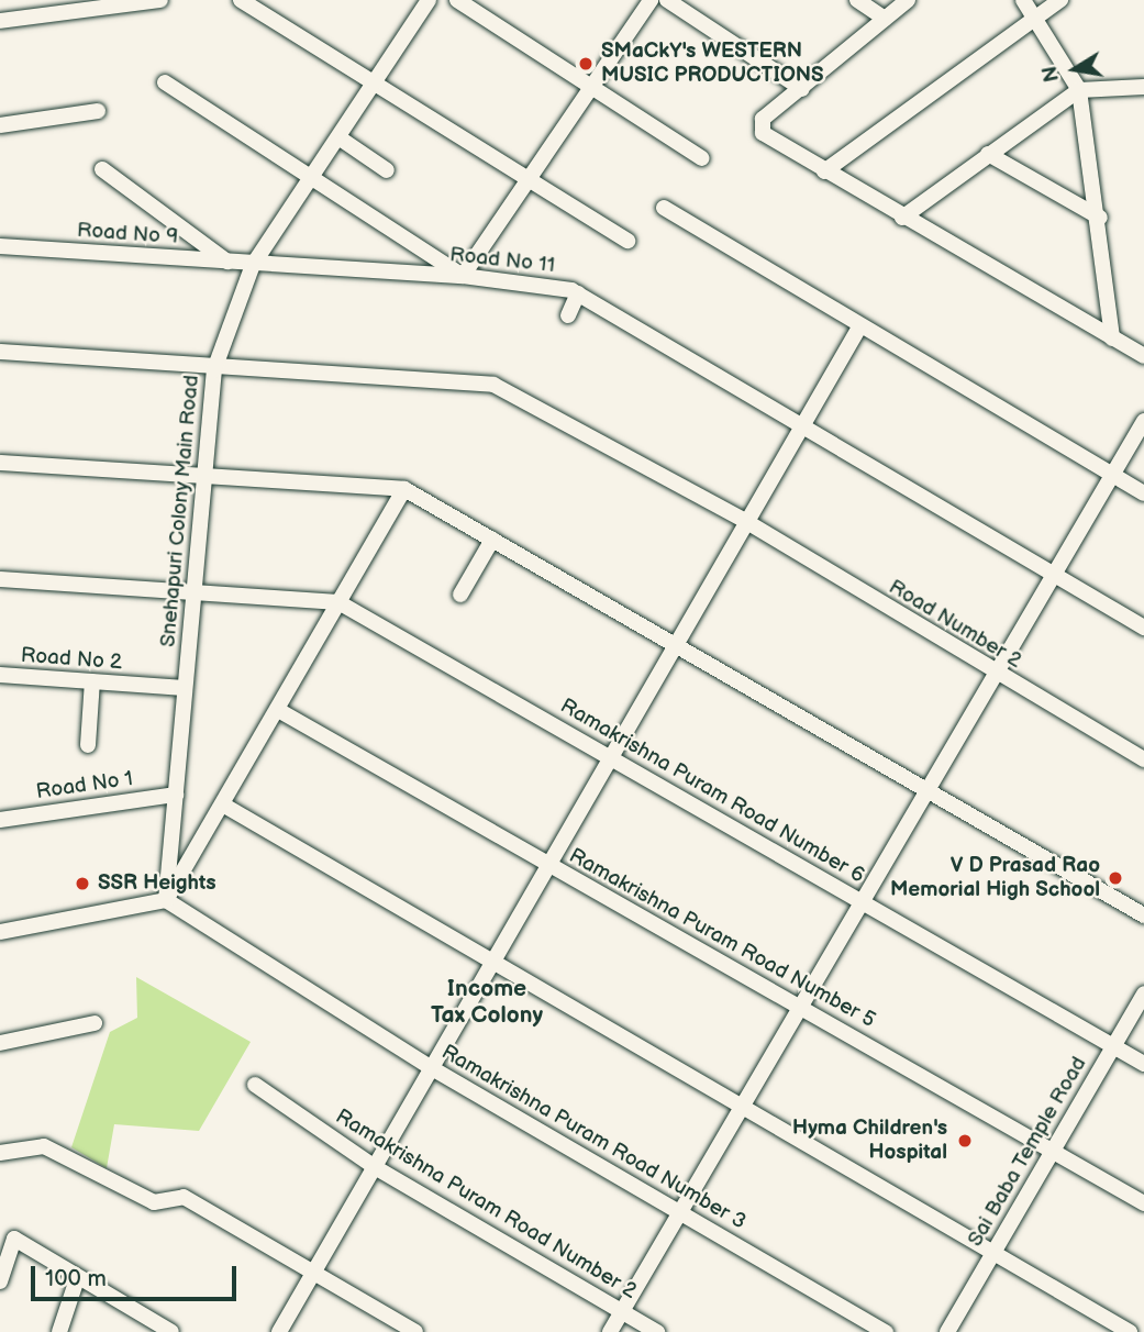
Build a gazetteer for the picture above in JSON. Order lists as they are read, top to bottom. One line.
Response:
{"streets":{"street":["Road No 9","Road No 11","Snehapuri Colony Main Road","Road Number 2","Road No 2","Road No 1","Ramakrishna Puram Road Number 6","Ramakrishna Puram Road Number 5","Ramakrishna Puram Road Number 3","Sai Baba Temple Road","Ramakrishna Puram Road Number 2"]},"crossings":[["Road No 9","Road No 11"],["Road No 9","Snehapuri Colony Main Road"],["Road No 11","Snehapuri Colony Main Road"],["Snehapuri Colony Main Road","Road Number 2"],["Snehapuri Colony Main Road","Road No 2"],["Snehapuri Colony Main Road","Road No 1"],["Snehapuri Colony Main Road","Ramakrishna Puram Road Number 3"],["Ramakrishna Puram Road Number 6","Sai Baba Temple Road"],["Ramakrishna Puram Road Number 5","Sai Baba Temple Road"]],"districts":["Income Tax Colony"],"places":["SMaCkY's WESTERN MUSIC PRODUCTIONS","V D Prasad Rao Memorial High School","SSR Heights","Hyma Children's Hospital"],"scale_bar":"100 m","north":"left"}
